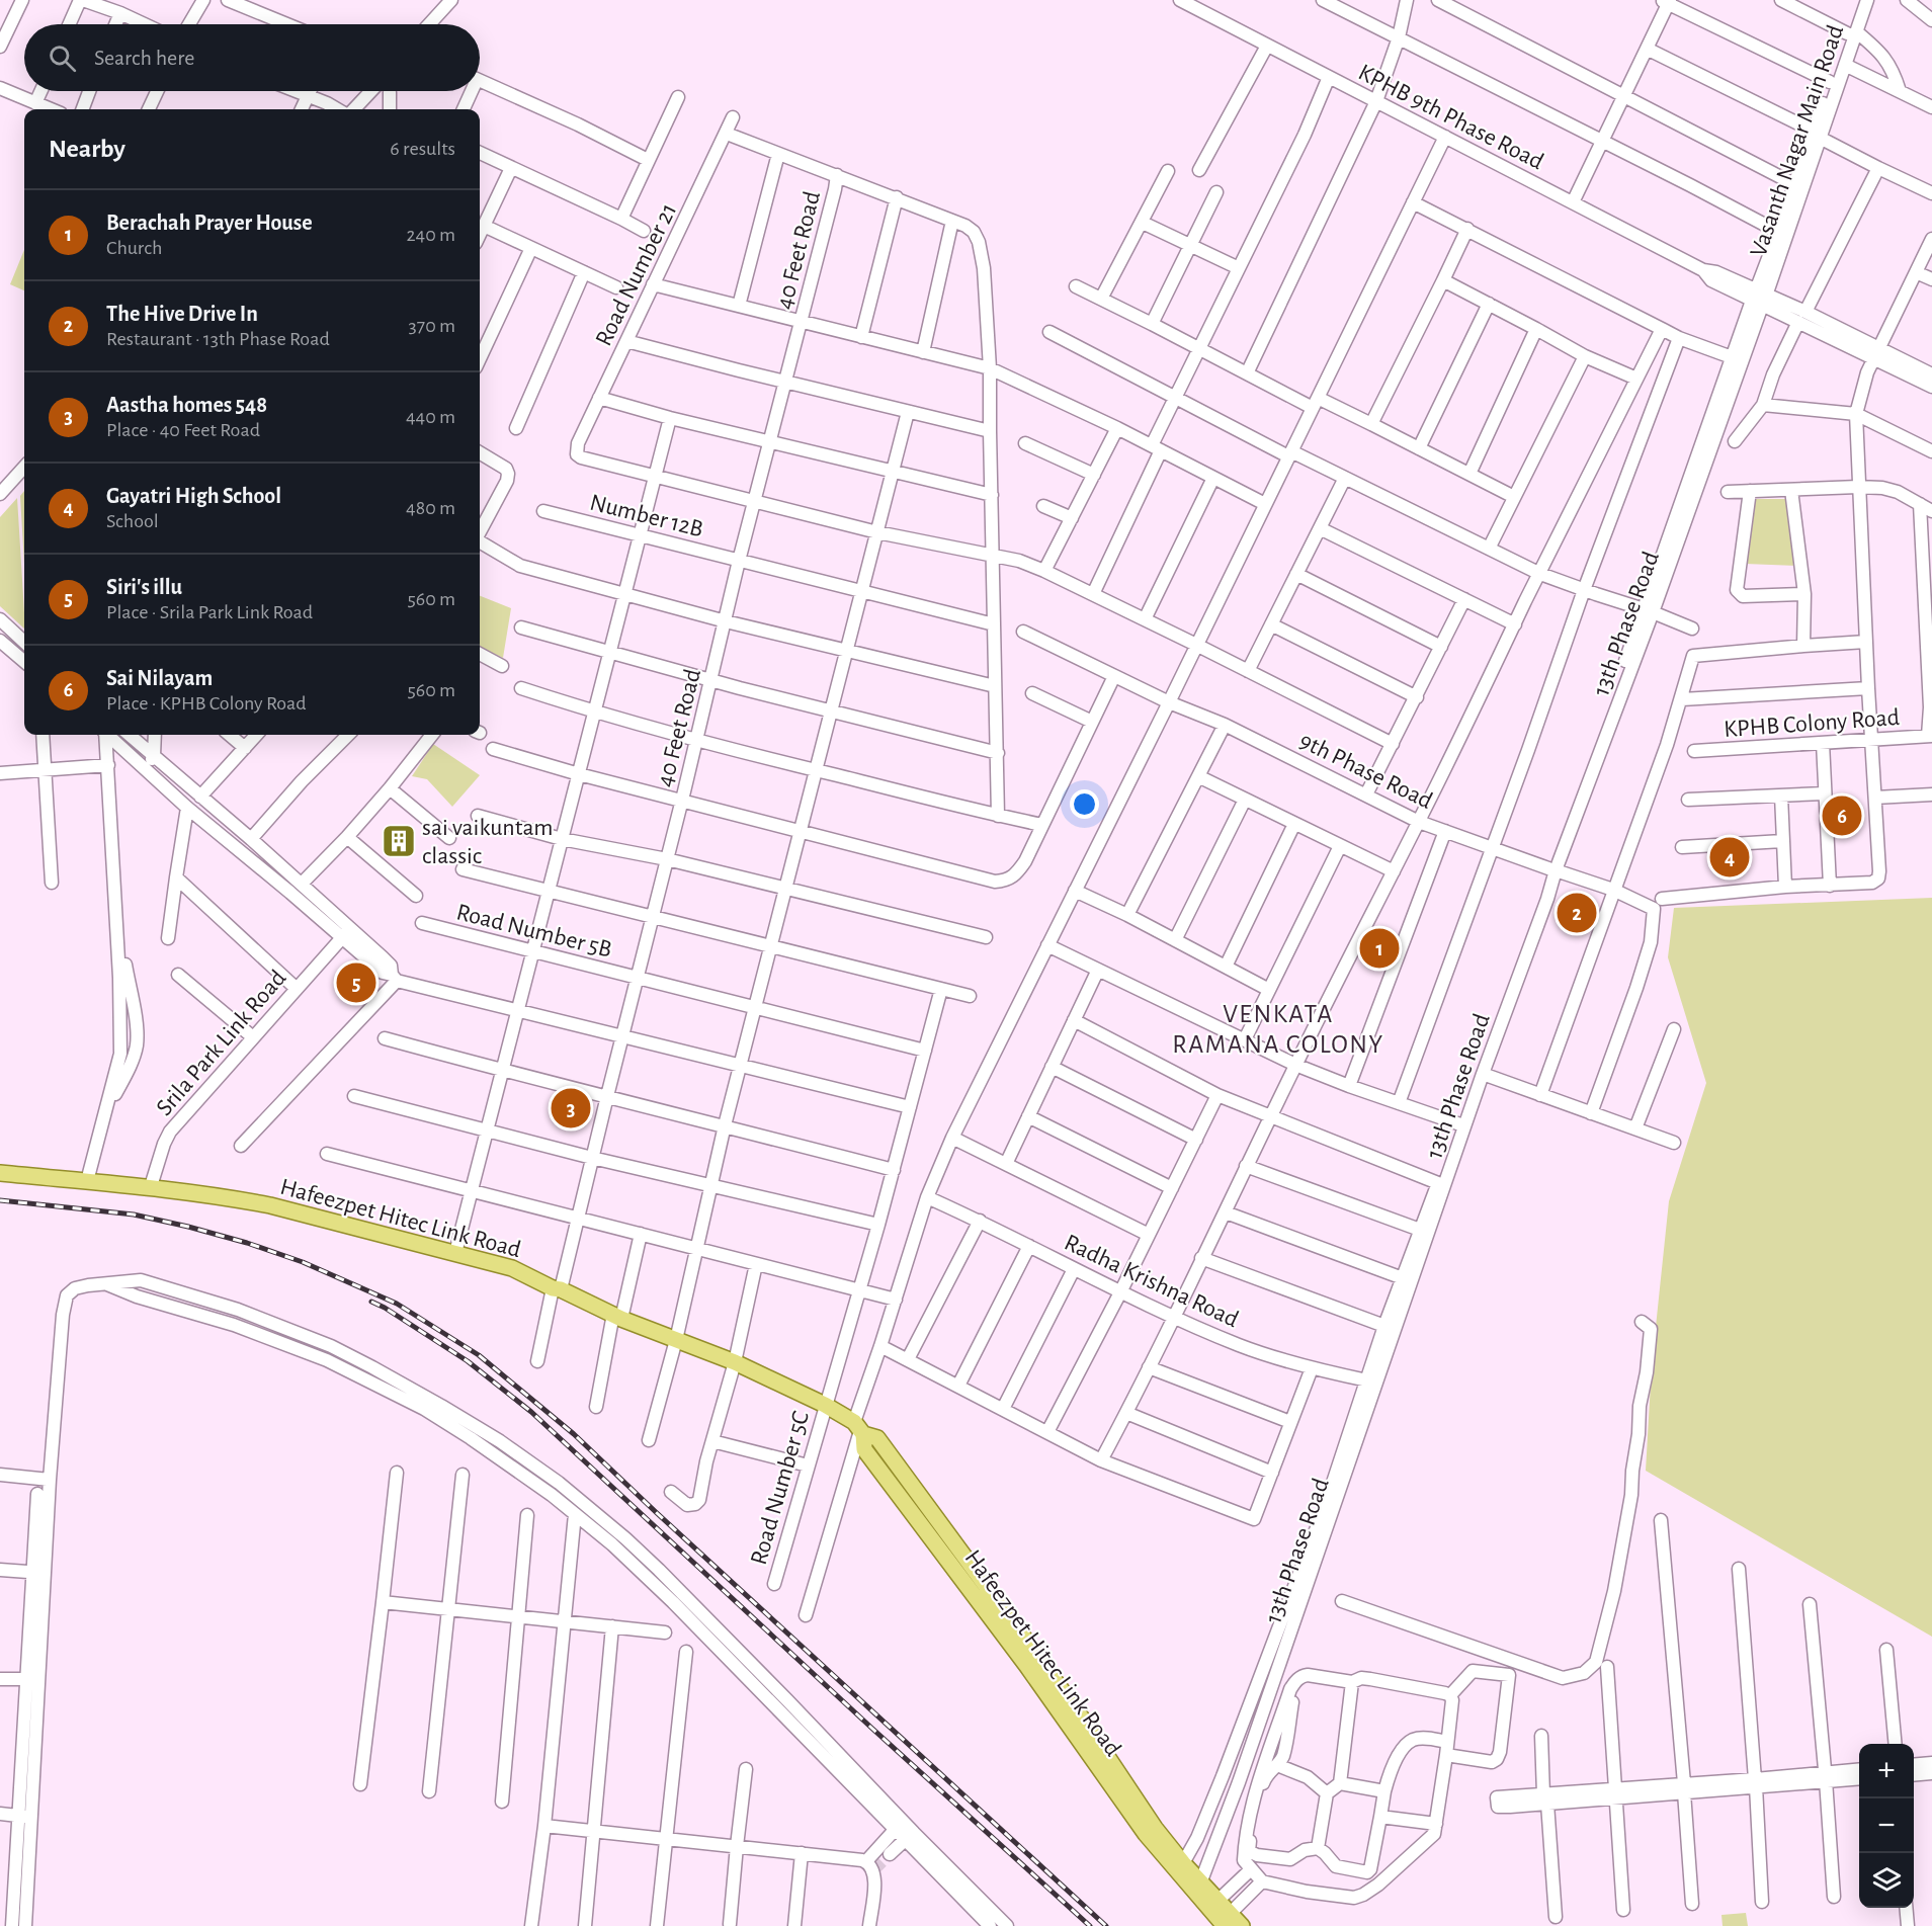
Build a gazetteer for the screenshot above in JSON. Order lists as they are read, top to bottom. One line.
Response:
{"streets":{"main road":["Hafeezpet Hitec Link Road"],"street":["KPHB 9th Phase Road","Vasanth Nagar Main Road","40 Feet Road","Road Number 21","Number 12B","13th Phase Road","KPHB Colony Road","9th Phase Road","Road Number 5B","Srila Park Link Road","Radha Krishna Road","Road Number 5C"]},"crossings":[["KPHB 9th Phase Road","Vasanth Nagar Main Road"],["KPHB 9th Phase Road","13th Phase Road"],["Vasanth Nagar Main Road","13th Phase Road"],["40 Feet Road","Number 12B"],["40 Feet Road","Road Number 5B"],["40 Feet Road","Hafeezpet Hitec Link Road"],["13th Phase Road","9th Phase Road"],["13th Phase Road","Hafeezpet Hitec Link Road"],["13th Phase Road","Radha Krishna Road"],["Road Number 5B","Road Number 5C"],["Srila Park Link Road","Hafeezpet Hitec Link Road"],["Hafeezpet Hitec Link Road","Road Number 5C"]],"districts":["VENKATA RAMANA COLONY"],"places":{"building":["sai vaikuntam classic"]},"page":{"search":"Search here","heading":["Nearby","6 results"],"list":[{"mark":"1","name":"Berachah Prayer House","note":"Church","value":"240 m"},{"mark":"2","name":"The Hive Drive In","note":"Restaurant · 13th Phase Road","value":"370 m"},{"mark":"3","name":"Aastha homes 548","note":"Place · 40 Feet Road","value":"440 m"},{"mark":"4","name":"Gayatri High School","note":"School","value":"480 m"},{"mark":"5","name":"Siri's illu","note":"Place · Srila Park Link Road","value":"560 m"},{"mark":"6","name":"Sai Nilayam","note":"Place · KPHB Colony Road","value":"560 m"}],"pins":["6","4","2","1","5","3"],"map_buttons":["+","−"]}}
